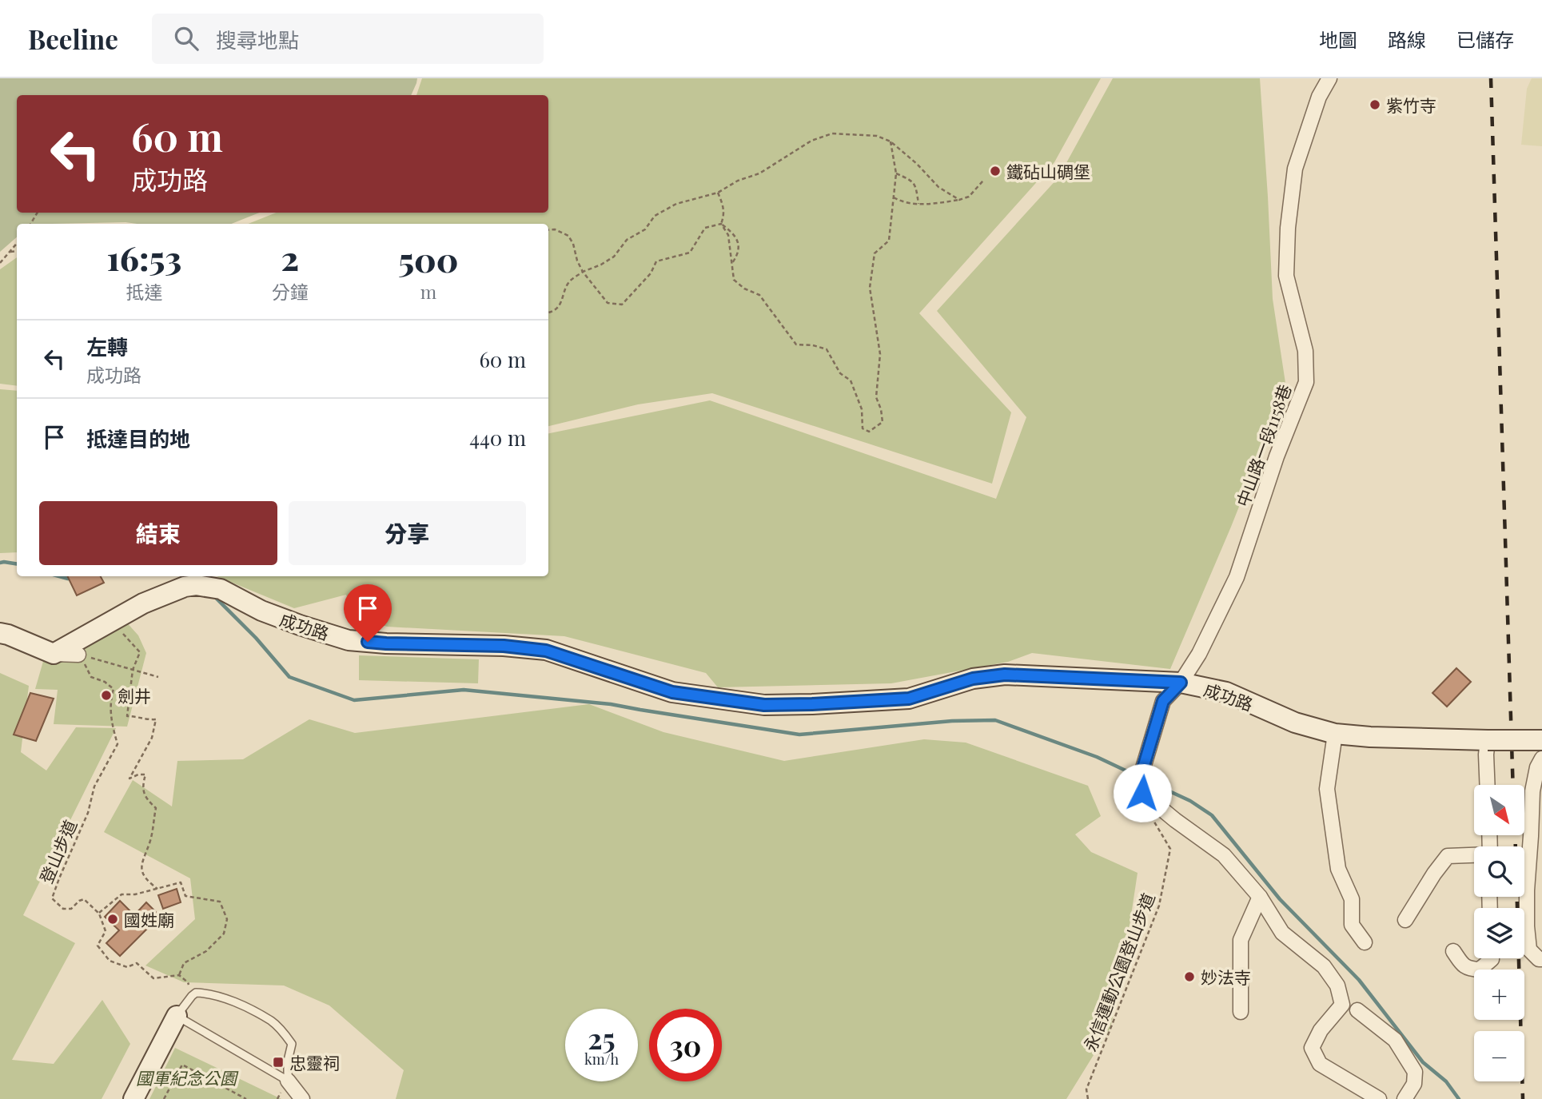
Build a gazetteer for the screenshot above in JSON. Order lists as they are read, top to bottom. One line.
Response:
{"streets":{"street":["中山路一段1158巷","成功路"],"path":["登山步道","永信運動公園登山步道"]},"crossings":[["中山路一段1158巷","成功路"]],"parks":["國軍紀念公園"],"places":{"other":["紫竹寺","鐵砧山碉堡","劍井","國姓廟","妙法寺"],"transit":["忠靈祠"]},"north":"bottom right","page":{"header":"Beeline","search":"搜尋地點","nav":["地圖","路線","已儲存"],"turn":["60 m","成功路"],"eta":["16:53","抵達","2","分鐘","500","m"],"list":[{"name":"左轉","note":"成功路","value":"60 m"},{"name":"抵達目的地","value":"440 m"}],"buttons":["結束","分享"],"map_buttons":["+","−"],"speed":"25 km/h","limit":"30"}}
